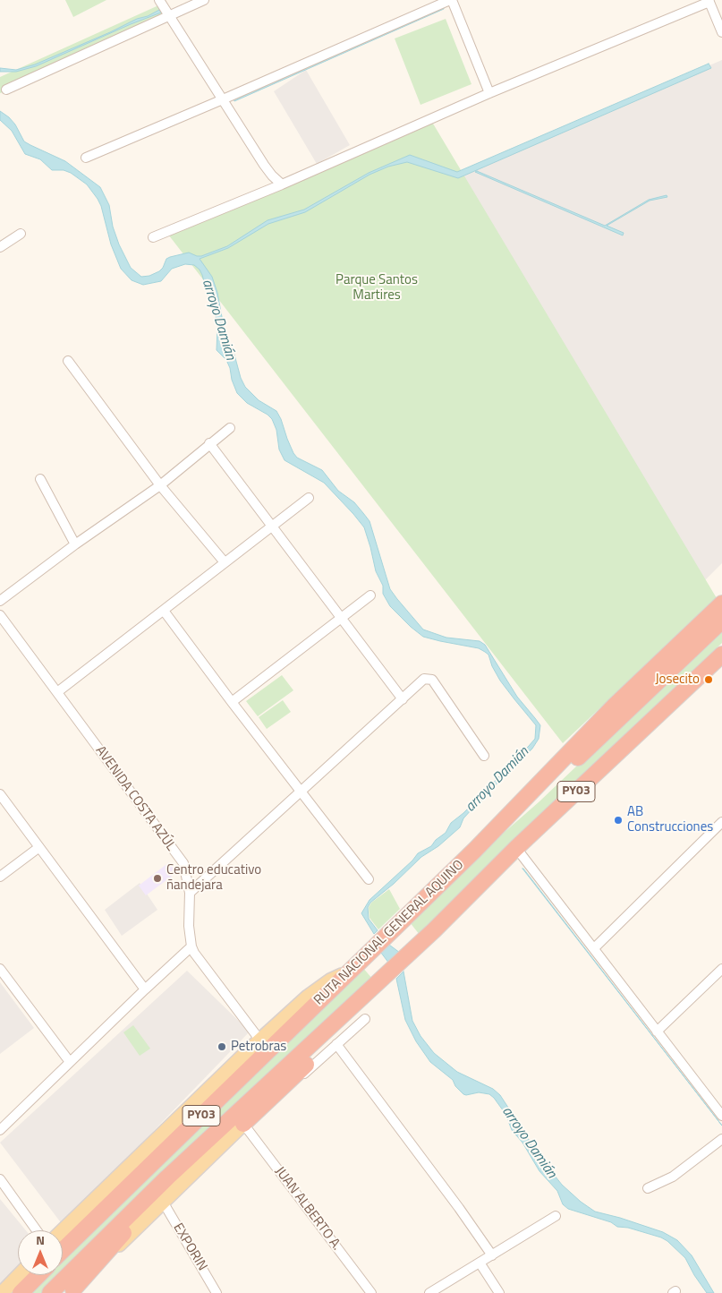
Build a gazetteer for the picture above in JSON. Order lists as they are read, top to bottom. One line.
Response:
{"streets":{"highway":["PY03","RUTA NACIONAL GENERAL AQUINO"],"street":["AVENIDA COSTA AZÚL","JUAN ALBERTO A.","EXPORIN"]},"crossings":[["PY03","AVENIDA COSTA AZÚL"],["PY03","RUTA NACIONAL GENERAL AQUINO"],["PY03","JUAN ALBERTO A."],["PY03","EXPORIN"]],"water":["arroyo Damián"],"parks":["Parque Santos Martires"],"places":["Josecito","AB Construcciones","Centro educativo ñandejara","Petrobras"],"north":"top"}
